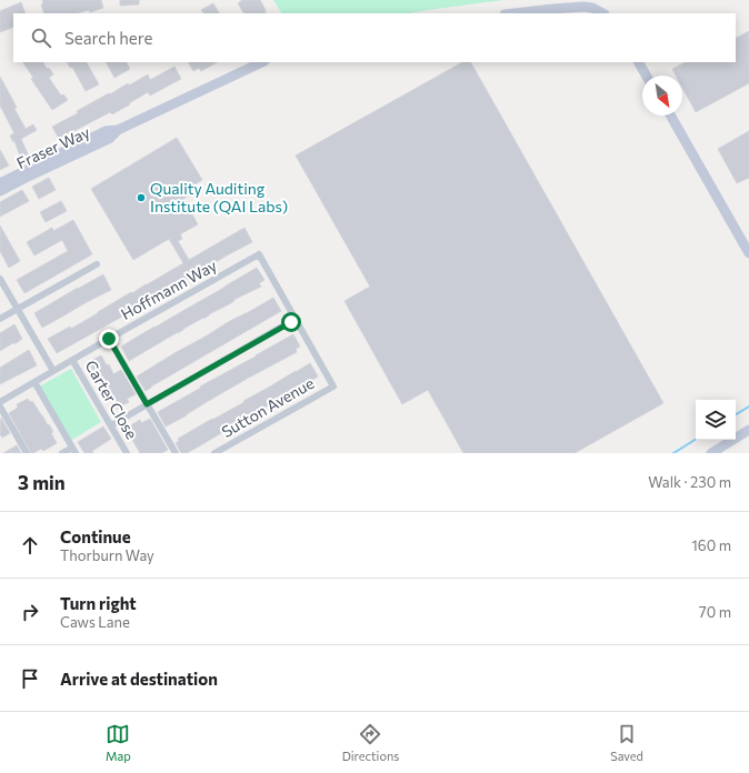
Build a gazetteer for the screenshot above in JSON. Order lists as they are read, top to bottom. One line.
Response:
{"streets":{"street":["Fraser Way","Hoffmann Way","Carter Close","Sutton Avenue"]},"crossings":[["Hoffmann Way","Carter Close"],["Hoffmann Way","Sutton Avenue"]],"places":["Quality Auditing Institute (QAI Labs)"],"north":"bottom right","page":{"search":"Search here","heading":["3 min","Walk · 230 m"],"list":[["Continue","Thorburn Way","160 m"],["Turn right","Caws Lane","70 m"],"Arrive at destination"],"nav":["Map","Directions","Saved"]}}
